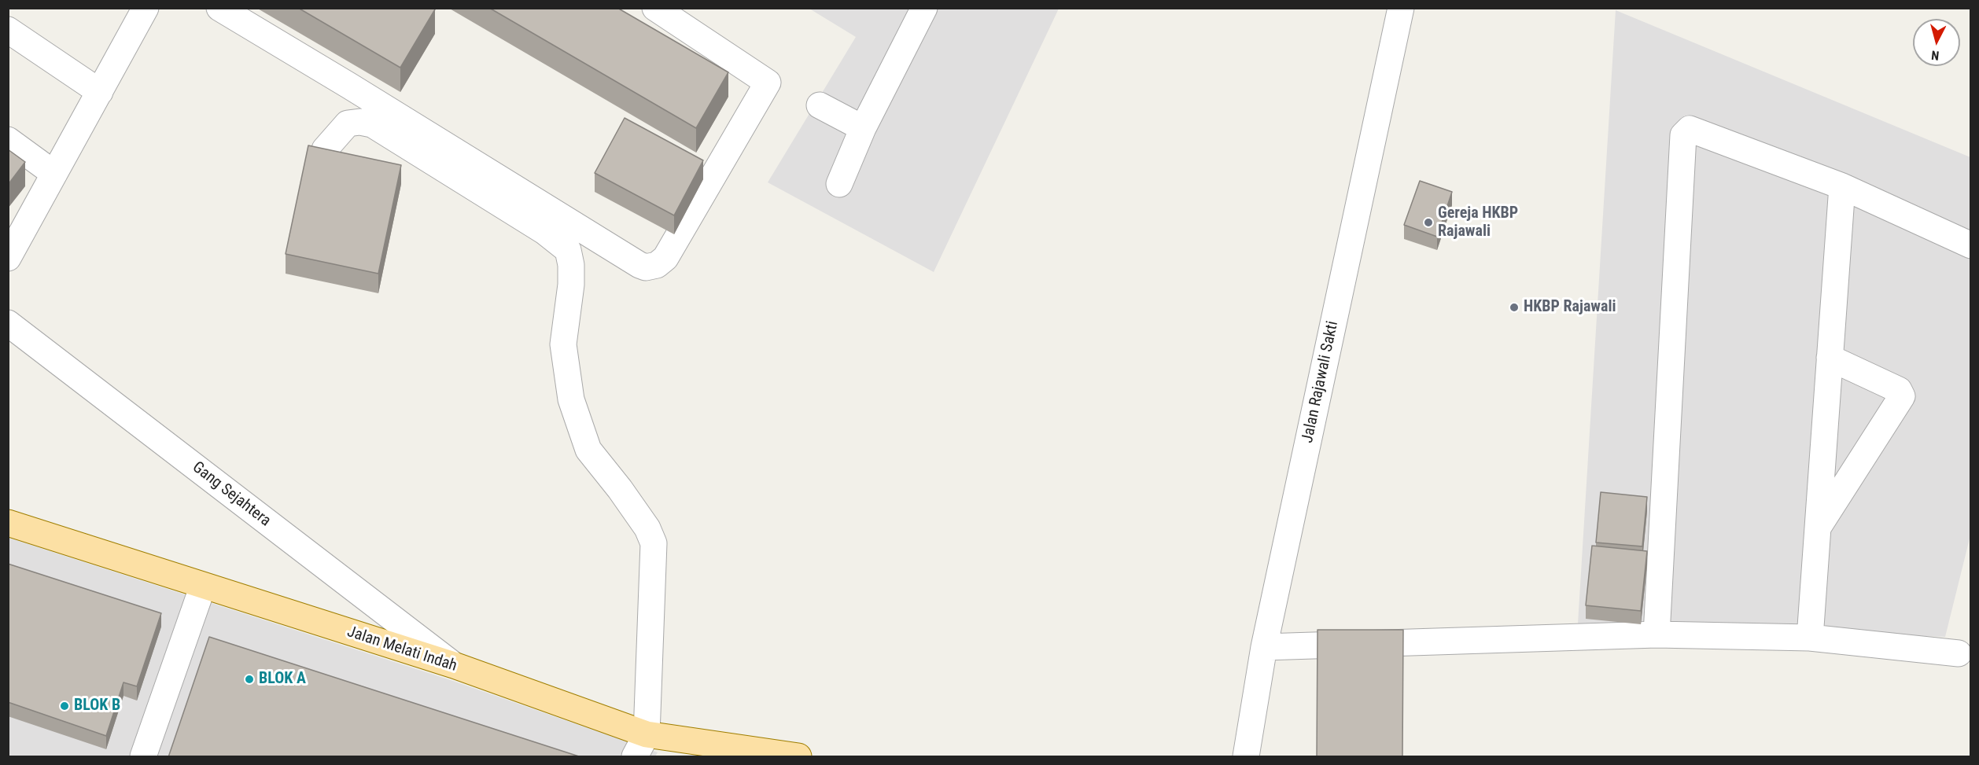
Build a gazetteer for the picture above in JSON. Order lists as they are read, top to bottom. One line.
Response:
{"streets":{"main road":["Jalan Melati Indah"],"street":["Jalan Rajawali Sakti","Gang Sejahtera"]},"crossings":[["Gang Sejahtera","Jalan Melati Indah"]],"places":["Gereja HKBP Rajawali","HKBP Rajawali","BLOK A","BLOK B"],"north":"bottom"}
